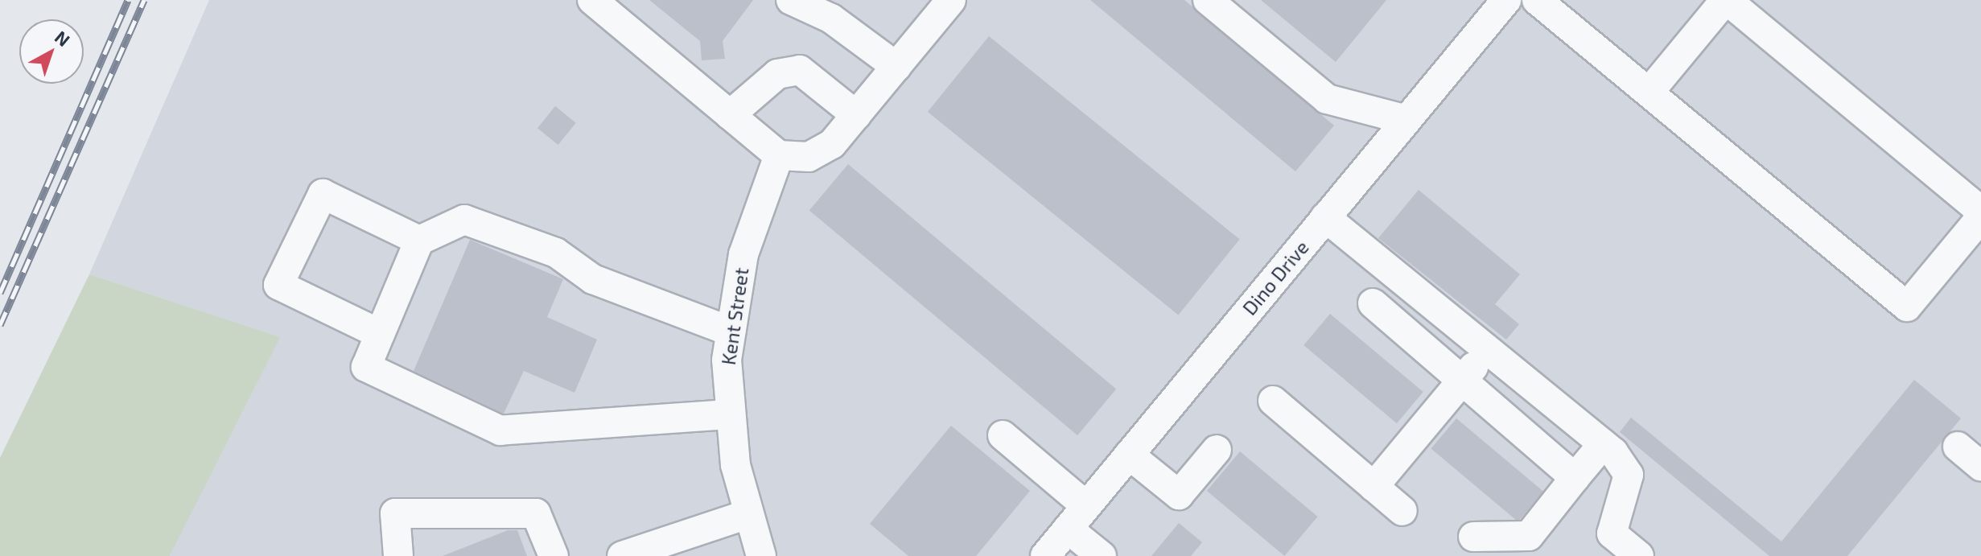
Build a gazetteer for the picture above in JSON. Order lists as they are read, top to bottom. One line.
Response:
{"streets":{"street":["Dino Drive","Kent Street"]},"north":"top right"}
